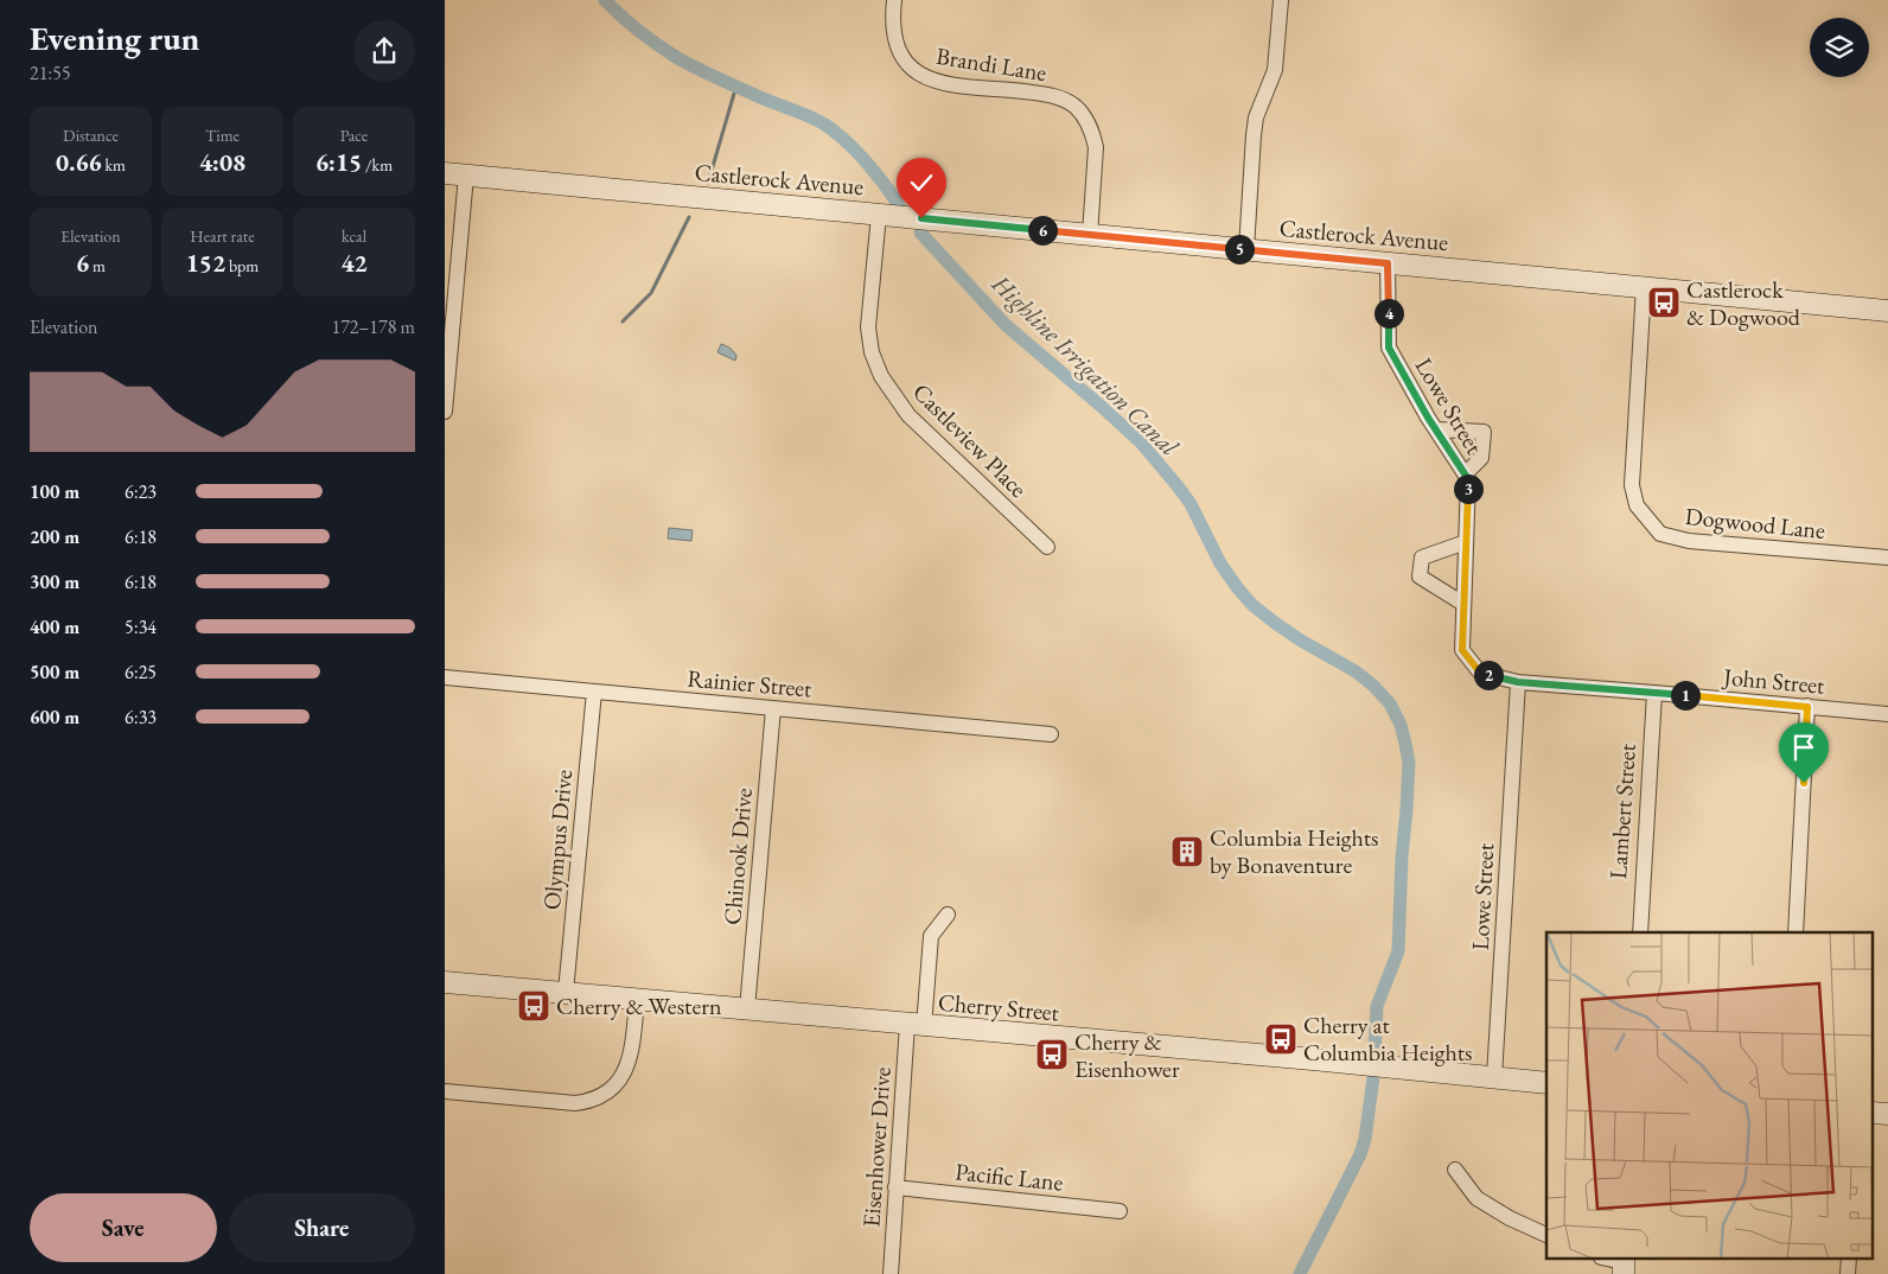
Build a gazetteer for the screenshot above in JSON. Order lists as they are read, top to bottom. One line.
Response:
{"streets":{"street":["Brandi Lane","Castlerock Avenue","Lowe Street","Castleview Place","Dogwood Lane","John Street","Rainier Street","Lambert Street","Olympus Drive","Chinook Drive","Cherry Street","Eisenhower Drive","Pacific Lane"]},"crossings":[["Brandi Lane","Castlerock Avenue"],["Castlerock Avenue","Lowe Street"],["Castlerock Avenue","Castleview Place"],["Castlerock Avenue","Dogwood Lane"],["Lowe Street","John Street"],["Lowe Street","Cherry Street"],["John Street","Lambert Street"],["Rainier Street","Olympus Drive"],["Rainier Street","Chinook Drive"],["Olympus Drive","Cherry Street"],["Chinook Drive","Cherry Street"],["Cherry Street","Eisenhower Drive"],["Eisenhower Drive","Pacific Lane"]],"water":["Highline Irrigation Canal"],"places":{"bus stop":["Castlerock & Dogwood","Cherry & Western","Cherry at Columbia Heights","Cherry & Eisenhower"],"building":["Columbia Heights by Bonaventure"]},"page":{"heading":["Evening run","21:55"],"stats":[["Distance","0.66 km"],["Time","4:08"],["Pace","6:15 /km"],["Elevation","6 m"],["Heart rate","152 bpm"],["kcal","42"]],"pins":["6","5","4","3","2","1"],"chart":["Elevation","172–178 m"],"list":[{"name":"100 m","note":"6:23"},{"name":"200 m","note":"6:18"},{"name":"300 m","note":"6:18"},{"name":"400 m","note":"5:34"},{"name":"500 m","note":"6:25"},{"name":"600 m","note":"6:33"}],"buttons":["Save","Share"]}}
